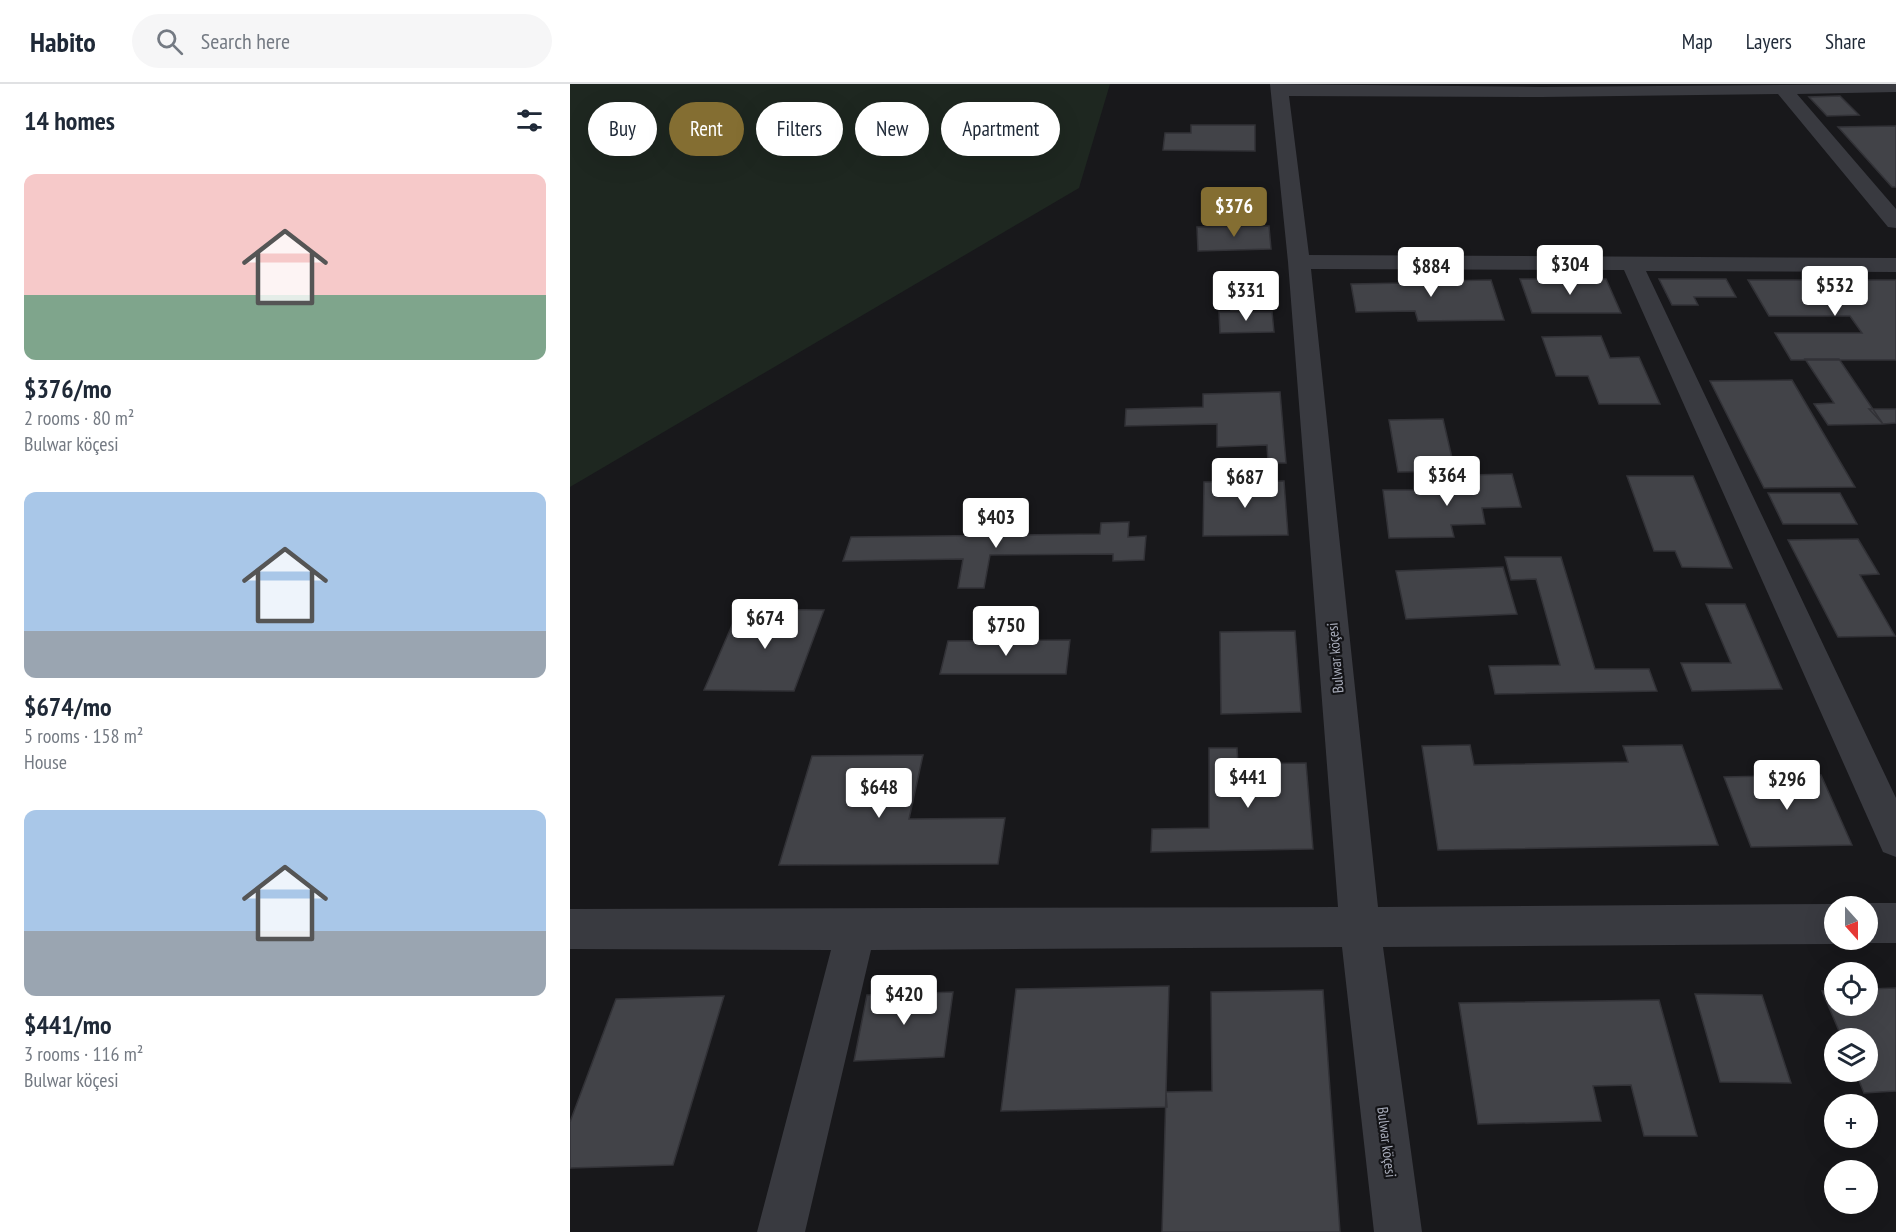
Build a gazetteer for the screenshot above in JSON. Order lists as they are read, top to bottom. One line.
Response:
{"streets":{"street":["Bulwar köçesi"]},"north":"bottom","page":{"header":"Habito","search":"Search here","nav":["Map","Layers","Share"],"heading":"14 homes","chip":["Buy","Rent","Filters","New","Apartment"],"list":[{"name":"$376/mo","note":"2 rooms · 80 m² · Bulwar köçesi"},{"name":"$674/mo","note":"5 rooms · 158 m² · House"},{"name":"$441/mo","note":"3 rooms · 116 m² · Bulwar köçesi"}],"price":["$376","$304","$884","$532","$331","$364","$687","$403","$674","$750","$441","$296","$648","$420"],"map_buttons":["+","−"]}}
